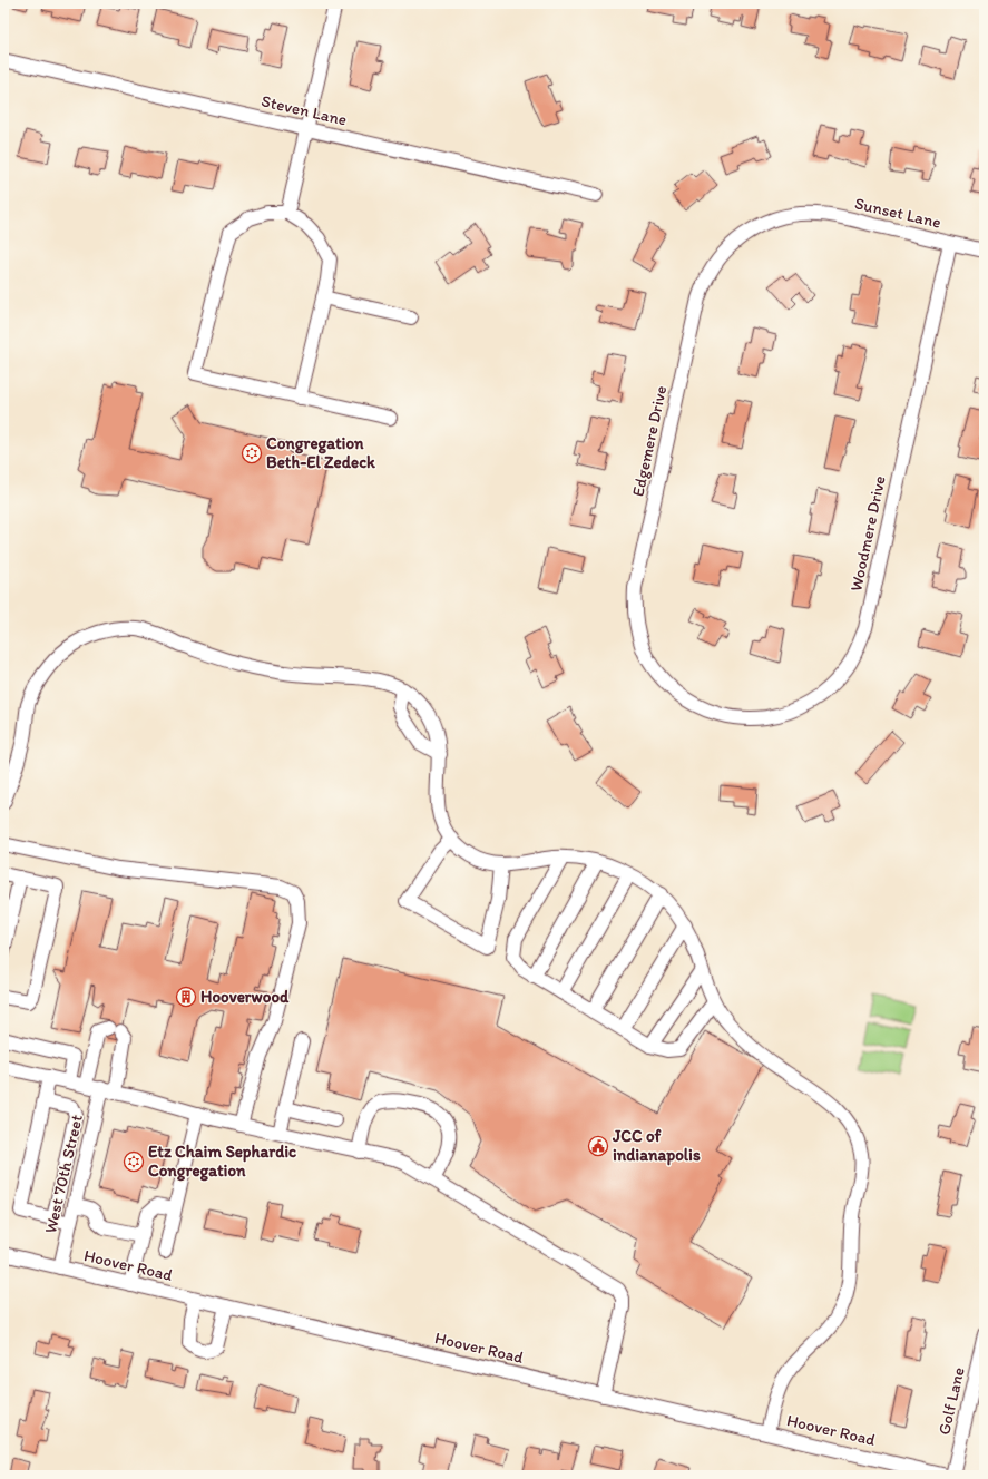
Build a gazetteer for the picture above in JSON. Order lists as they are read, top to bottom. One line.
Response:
{"streets":{"street":["Steven Lane","Sunset Lane","Edgemere Drive","Woodmere Drive","West 70th Street","Hoover Road","Golf Lane"]},"crossings":[["Sunset Lane","Edgemere Drive"],["Sunset Lane","Woodmere Drive"],["Edgemere Drive","Woodmere Drive"],["West 70th Street","Hoover Road"]],"places":{"synagogue":["Congregation Beth-El Zedeck","Etz Chaim Sephardic Congregation"],"building":["Hooverwood"],"public building":["JCC of indianapolis"]}}
